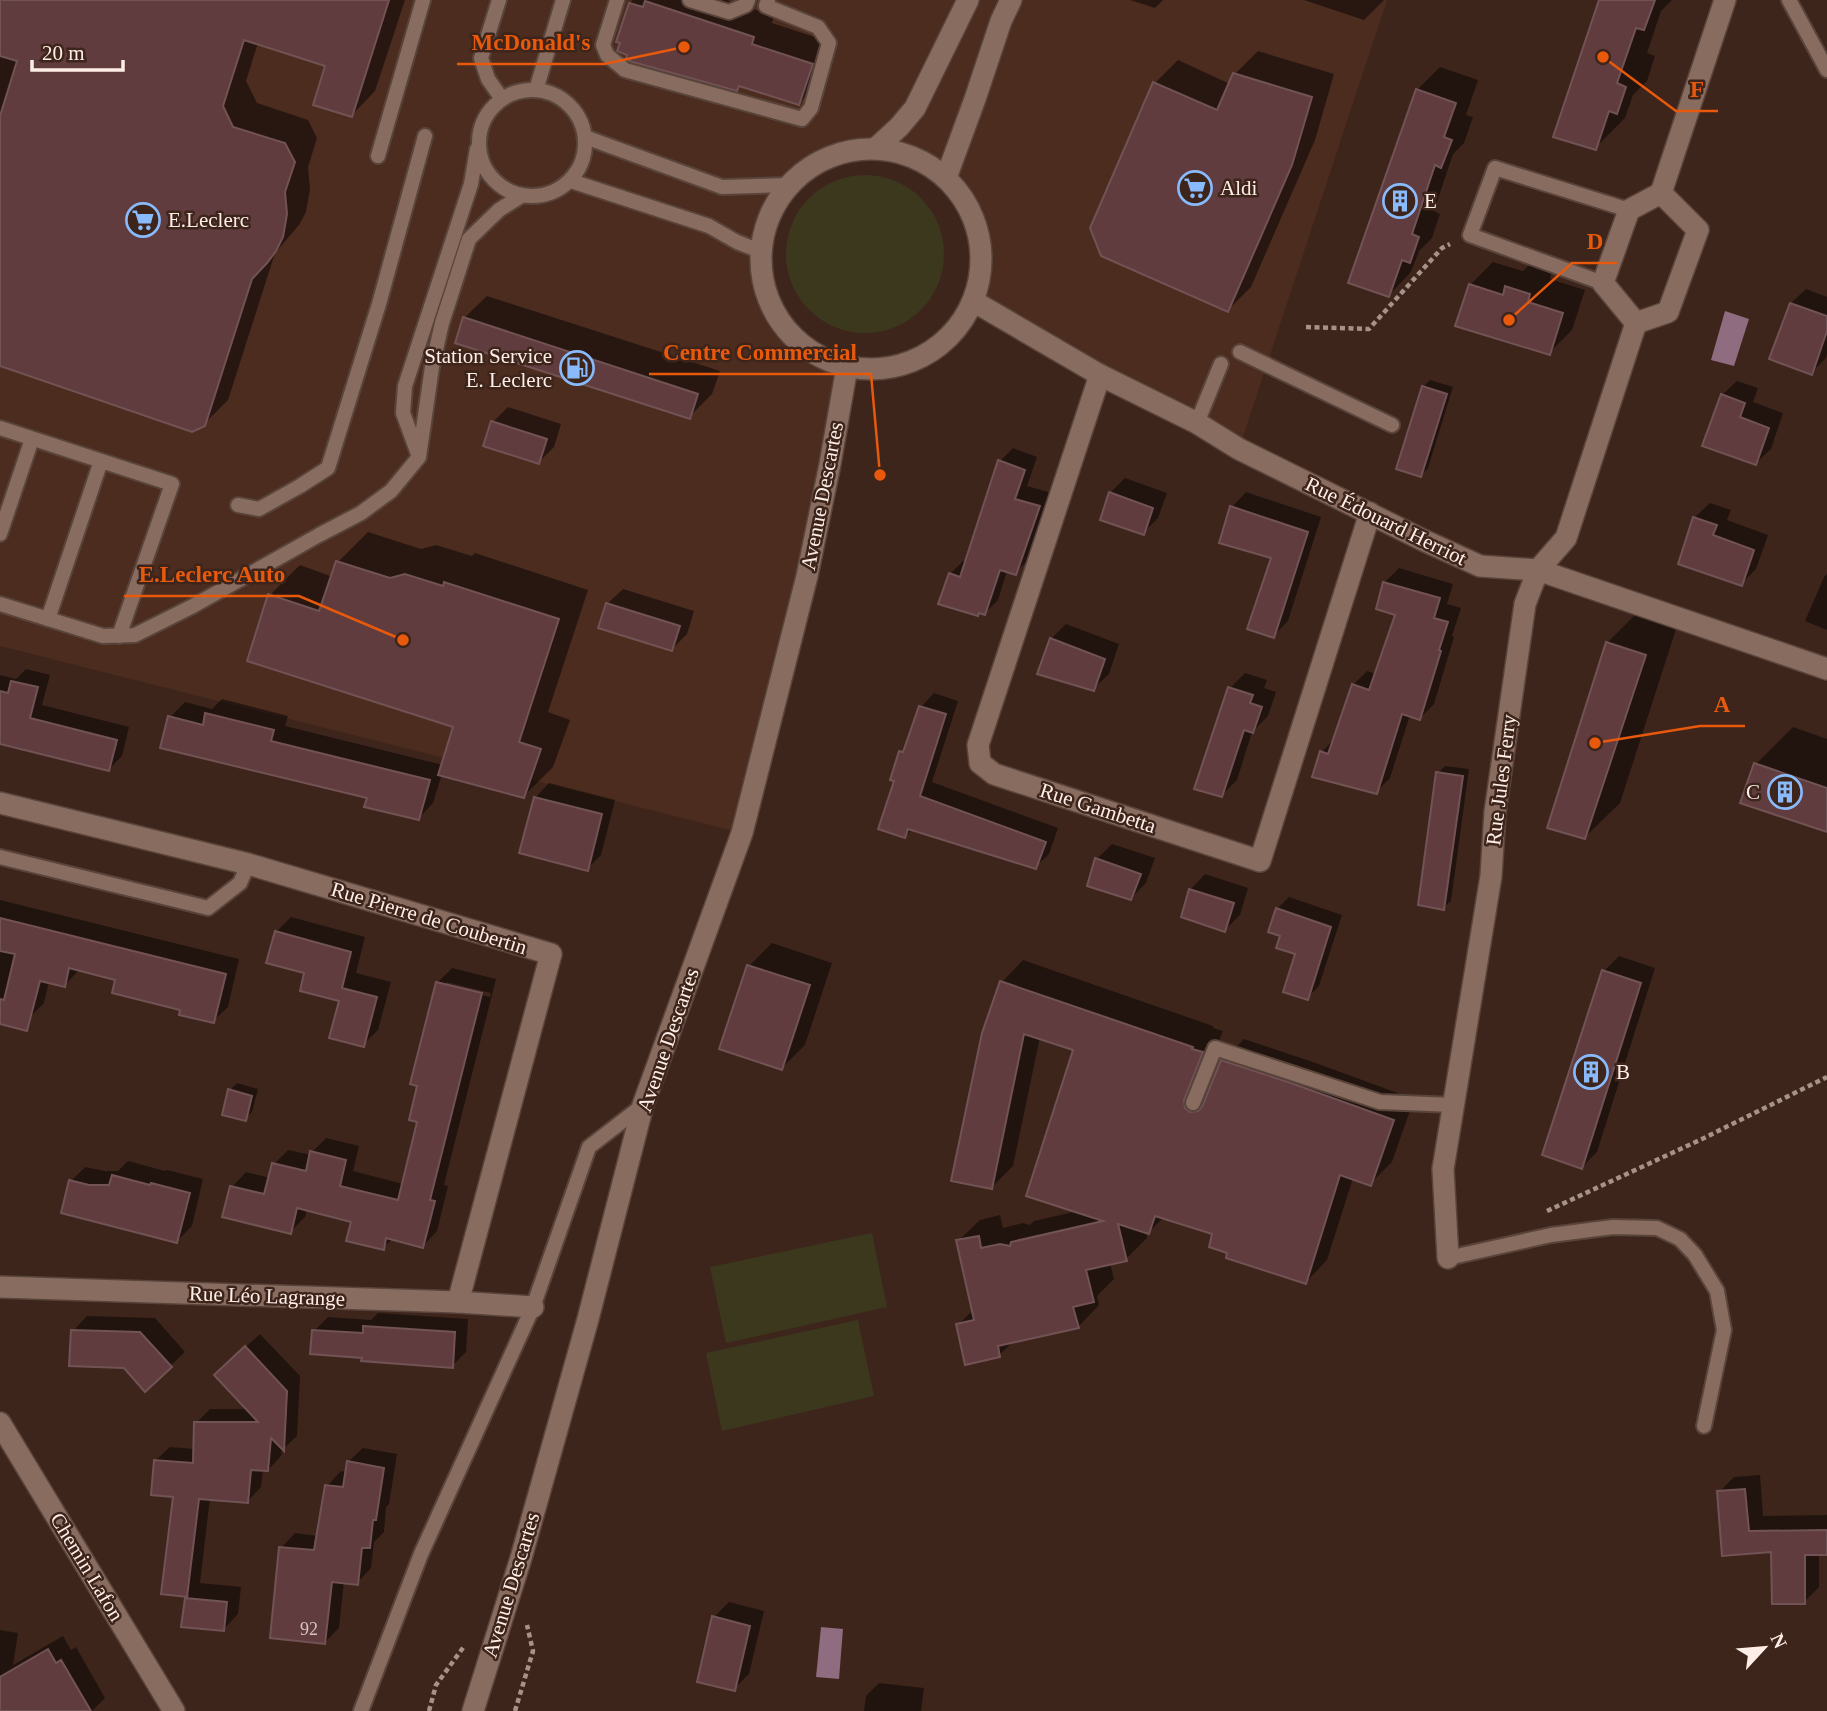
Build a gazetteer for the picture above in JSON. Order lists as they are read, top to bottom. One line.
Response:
{"streets":{"street":["Avenue Descartes","Rue Édouard Herriot","Rue Jules Ferry","Rue Gambetta","Rue Pierre de Coubertin","Rue Léo Lagrange","Chemin Lafon"]},"crossings":[["Avenue Descartes","Rue Édouard Herriot"],["Rue Édouard Herriot","Rue Jules Ferry"],["Rue Édouard Herriot","Rue Gambetta"],["Rue Pierre de Coubertin","Rue Léo Lagrange"]],"places":{"other":["McDonald's","F","D","Centre Commercial","E.Leclerc Auto","A"],"supermarket":["Aldi","E.Leclerc"],"building":["E","C","B"],"fuel station":["Station Service E. Leclerc"]},"house_numbers":["92"],"scale_bar":"20 m","north":"top right"}
